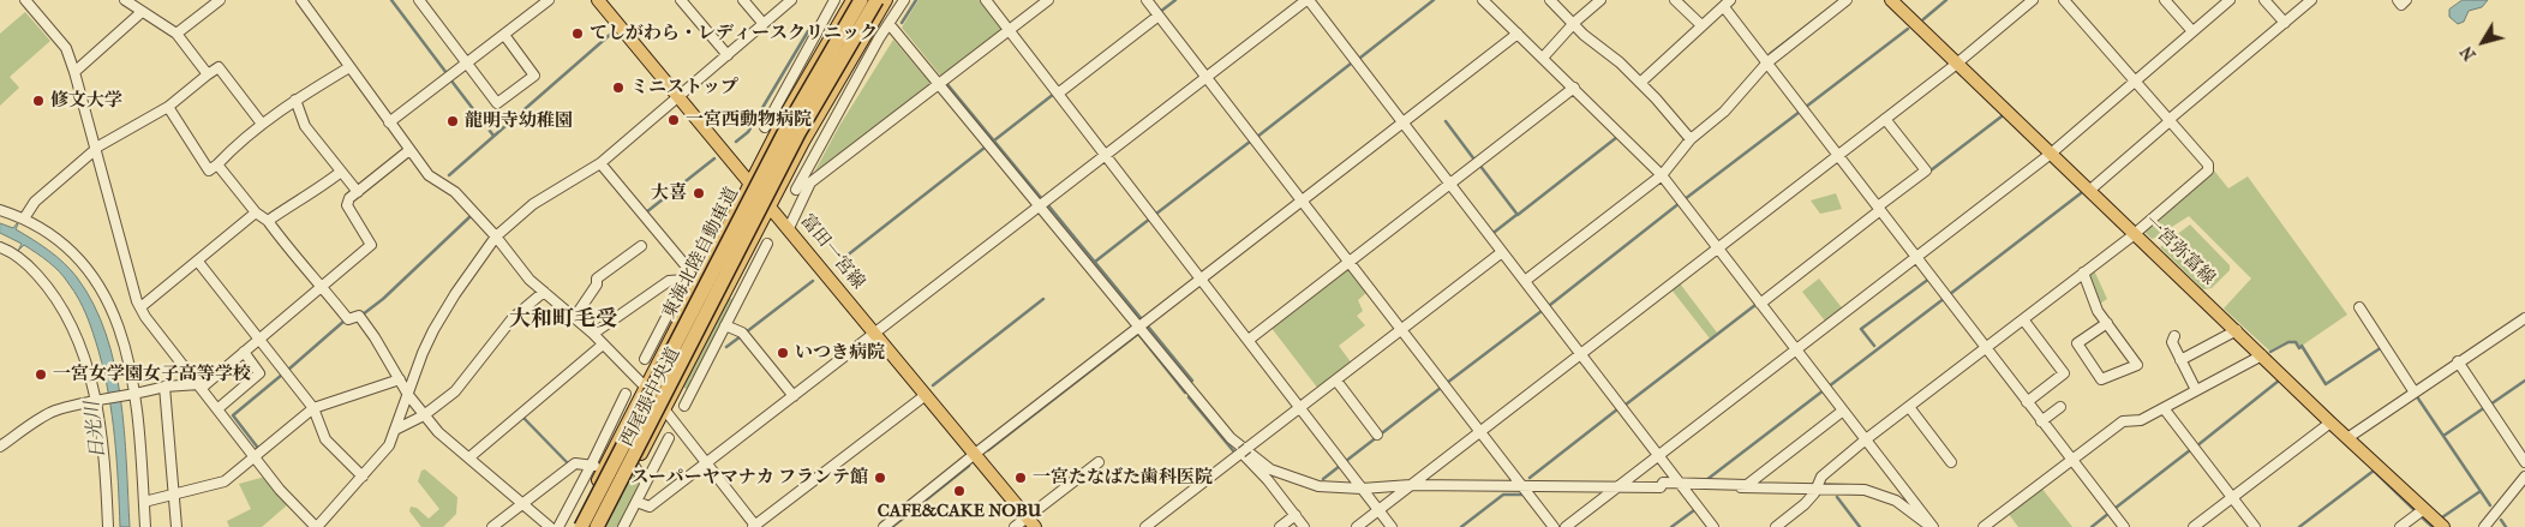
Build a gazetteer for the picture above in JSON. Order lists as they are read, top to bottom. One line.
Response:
{"streets":{"highway":["東海北陸自動車道"],"main road":["一宮弥富線","富田一宮線","西尾張中央道"]},"crossings":[["富田一宮線","西尾張中央道"]],"districts":["大和町毛受"],"water":["日光川"],"places":["てしがわら・レディースクリニック","ミニストップ","修文大学","一宮西動物病院","龍明寺幼稚園","大喜","いつき病院","一宮女学園女子高等学校","スーパーヤマナカ フランテ館","一宮たなばた歯科医院","CAFE&CAKE NOBU"],"north":"bottom left"}
